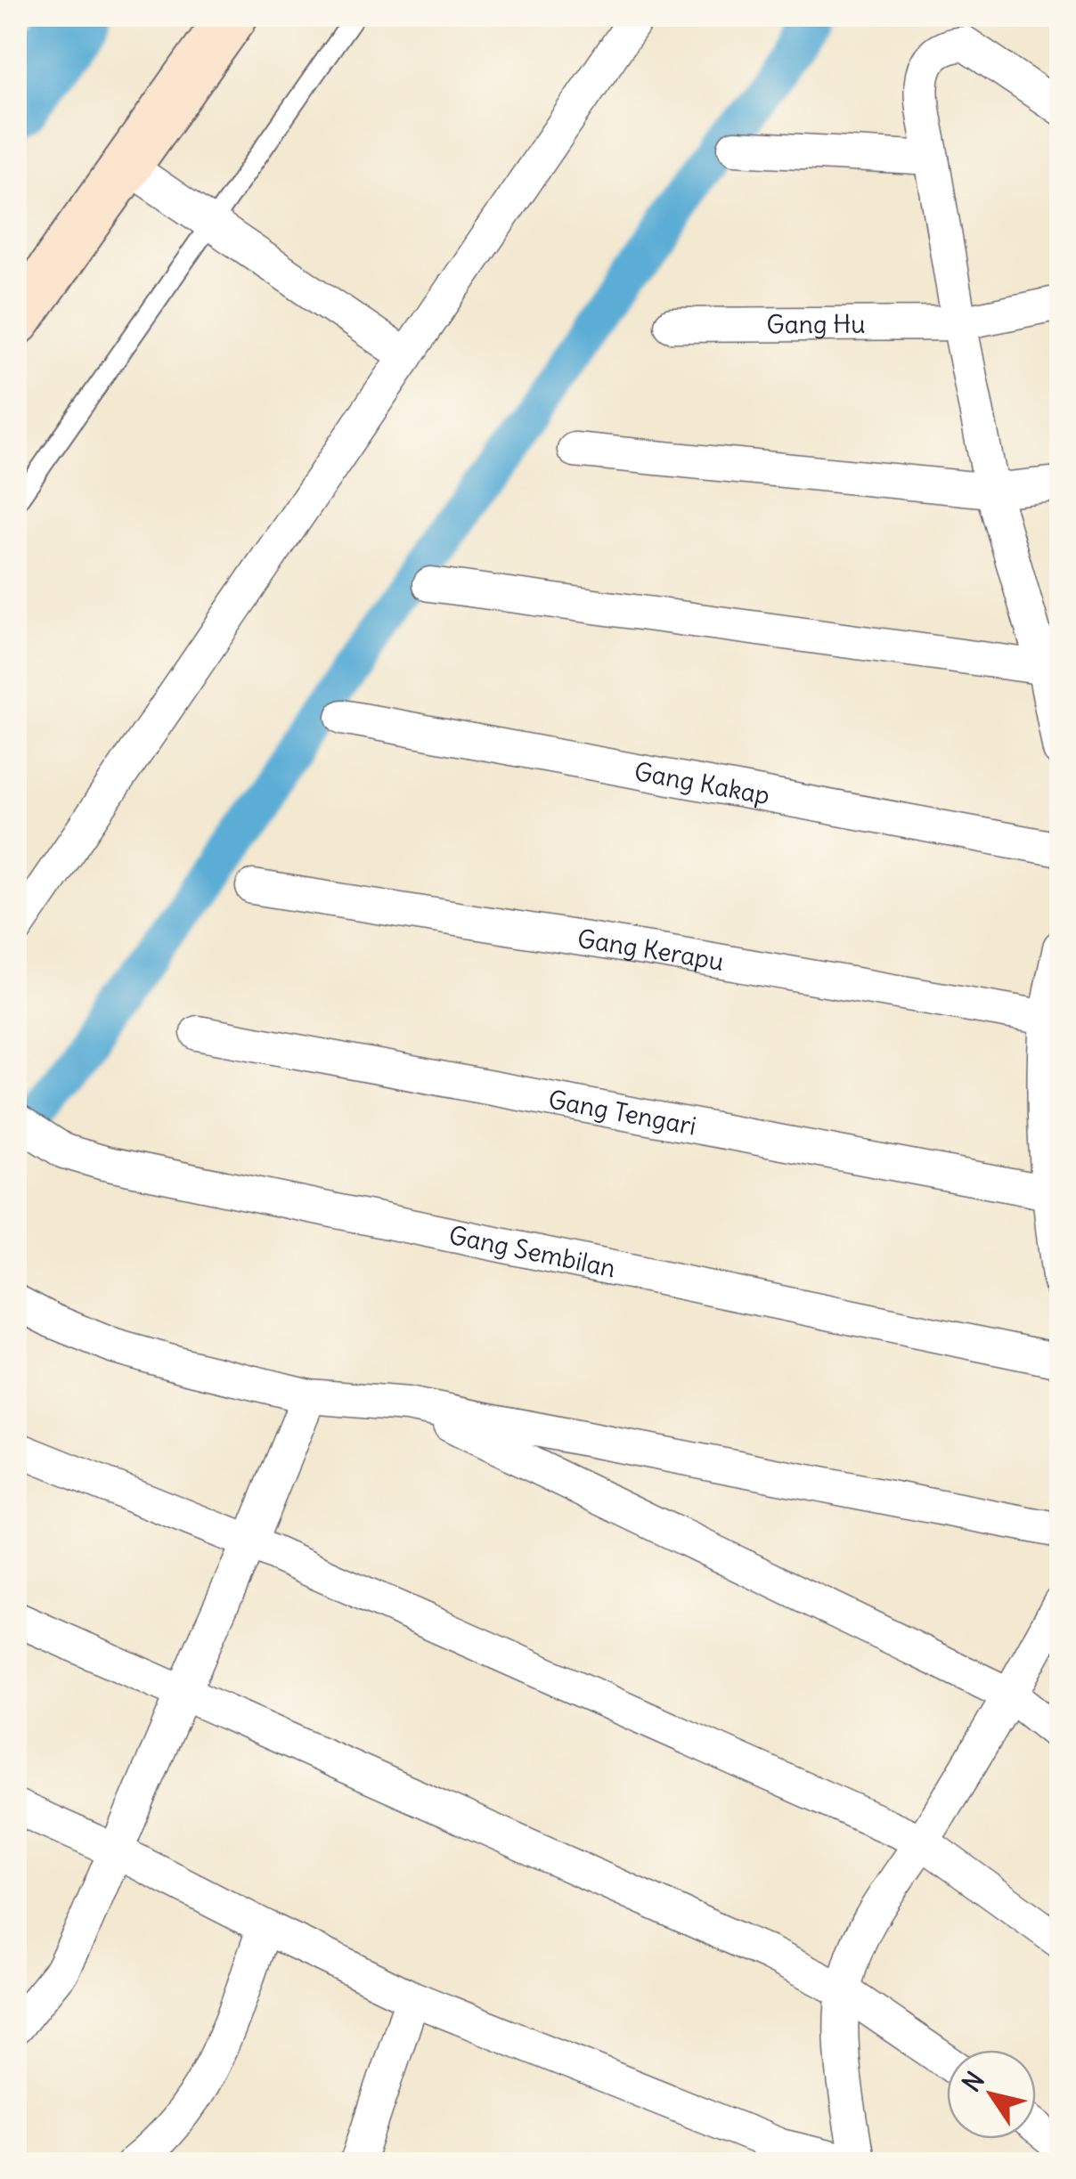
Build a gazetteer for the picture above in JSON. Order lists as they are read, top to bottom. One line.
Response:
{"streets":{"street":["Gang Hu","Gang Kakap","Gang Kerapu","Gang Tengari","Gang Sembilan"]},"north":"top left"}
